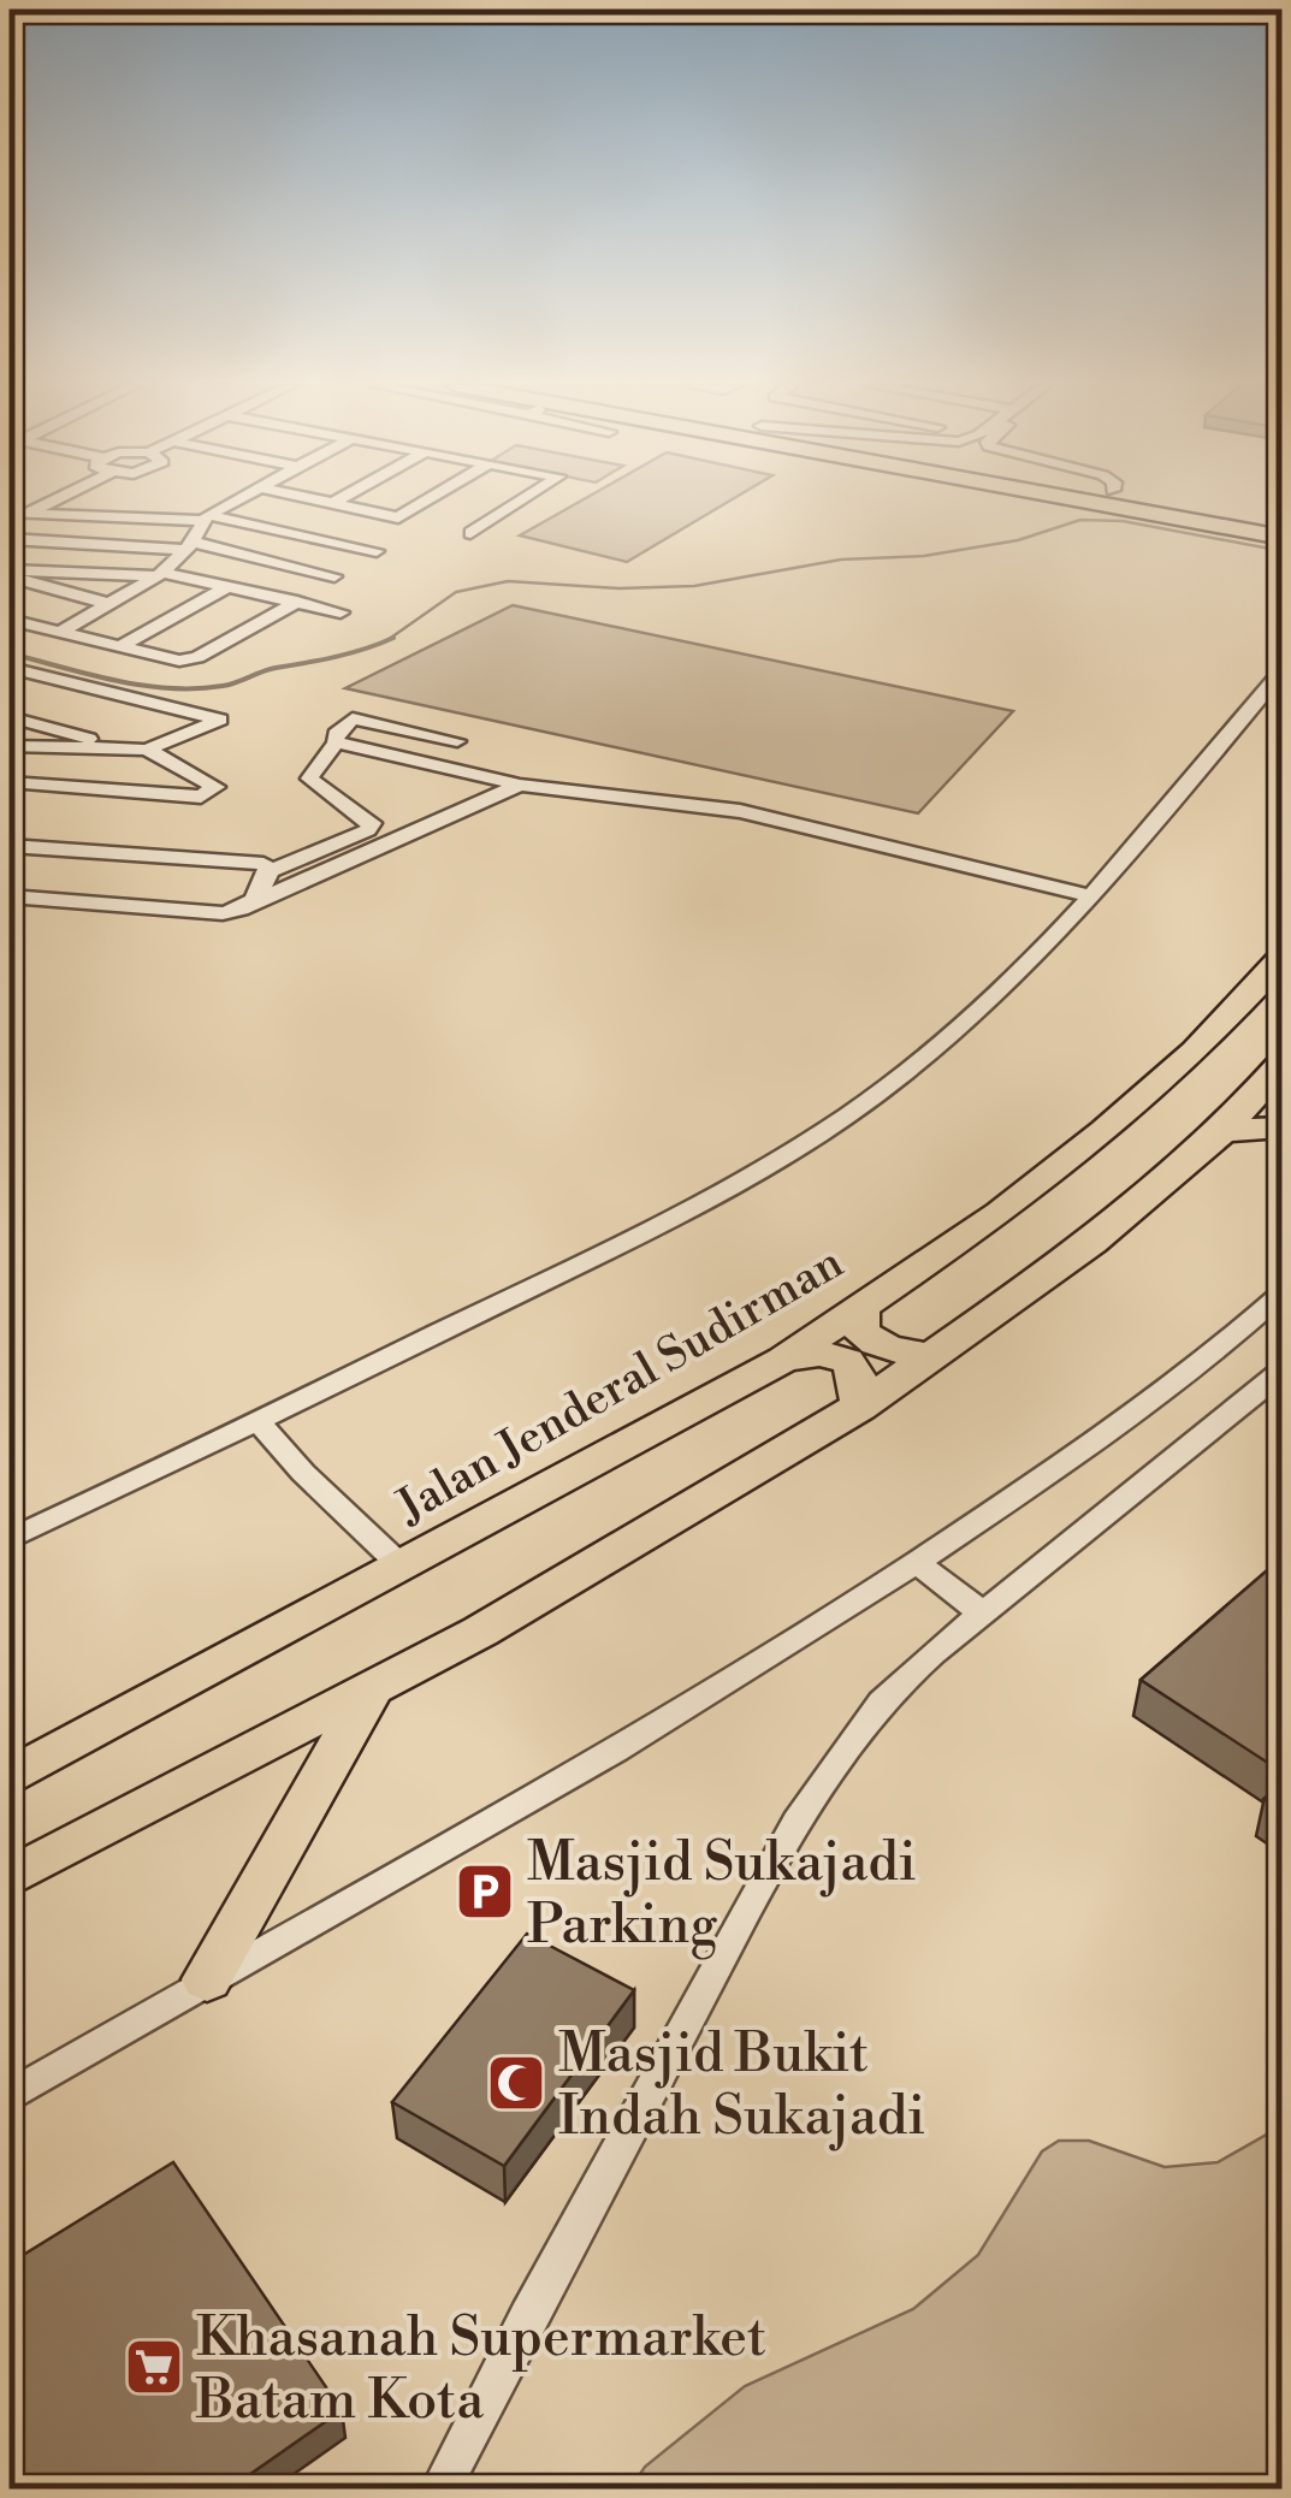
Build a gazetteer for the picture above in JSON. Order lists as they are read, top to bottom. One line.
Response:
{"streets":{"highway":["Jalan Jenderal Sudirman"]},"places":{"parking":["Masjid Sukajadi Parking"],"mosque":["Masjid Bukit Indah Sukajadi"],"supermarket":["Khasanah Supermarket Batam Kota"]}}
